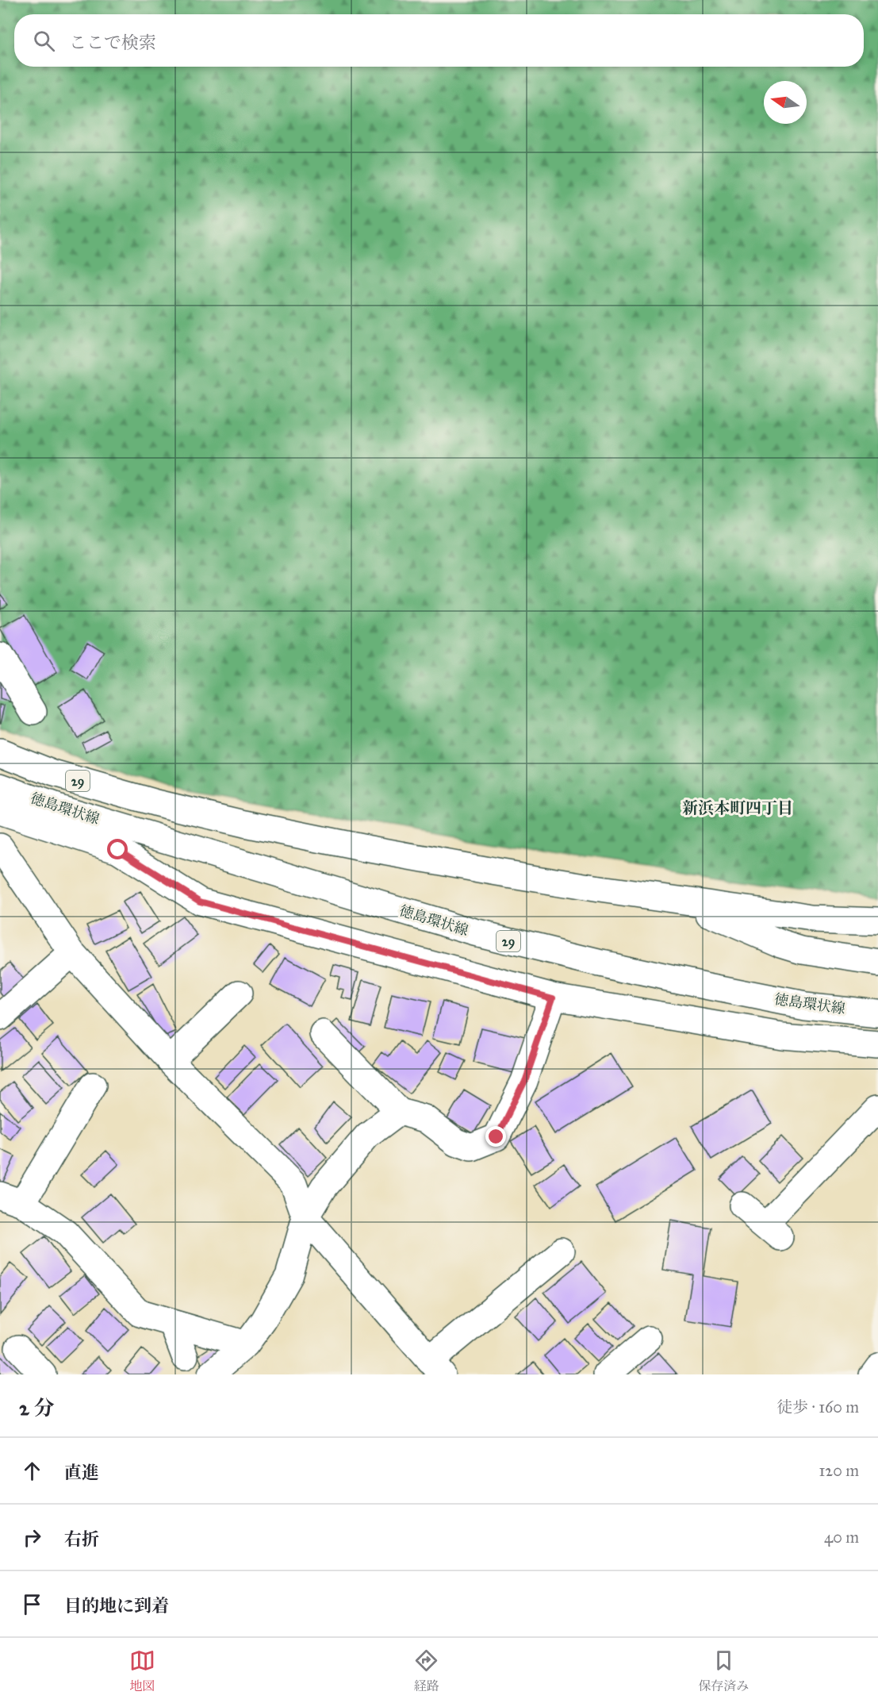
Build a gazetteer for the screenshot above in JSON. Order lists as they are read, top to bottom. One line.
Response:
{"streets":{"street":["29","徳島環状線"]},"districts":["新浜本町四丁目"],"north":"left","page":{"search":"ここで検索","heading":["2 分","徒歩 · 160 m"],"list":[["直進","120 m"],["右折","40 m"],"目的地に到着"],"nav":["地図","経路","保存済み"]}}
